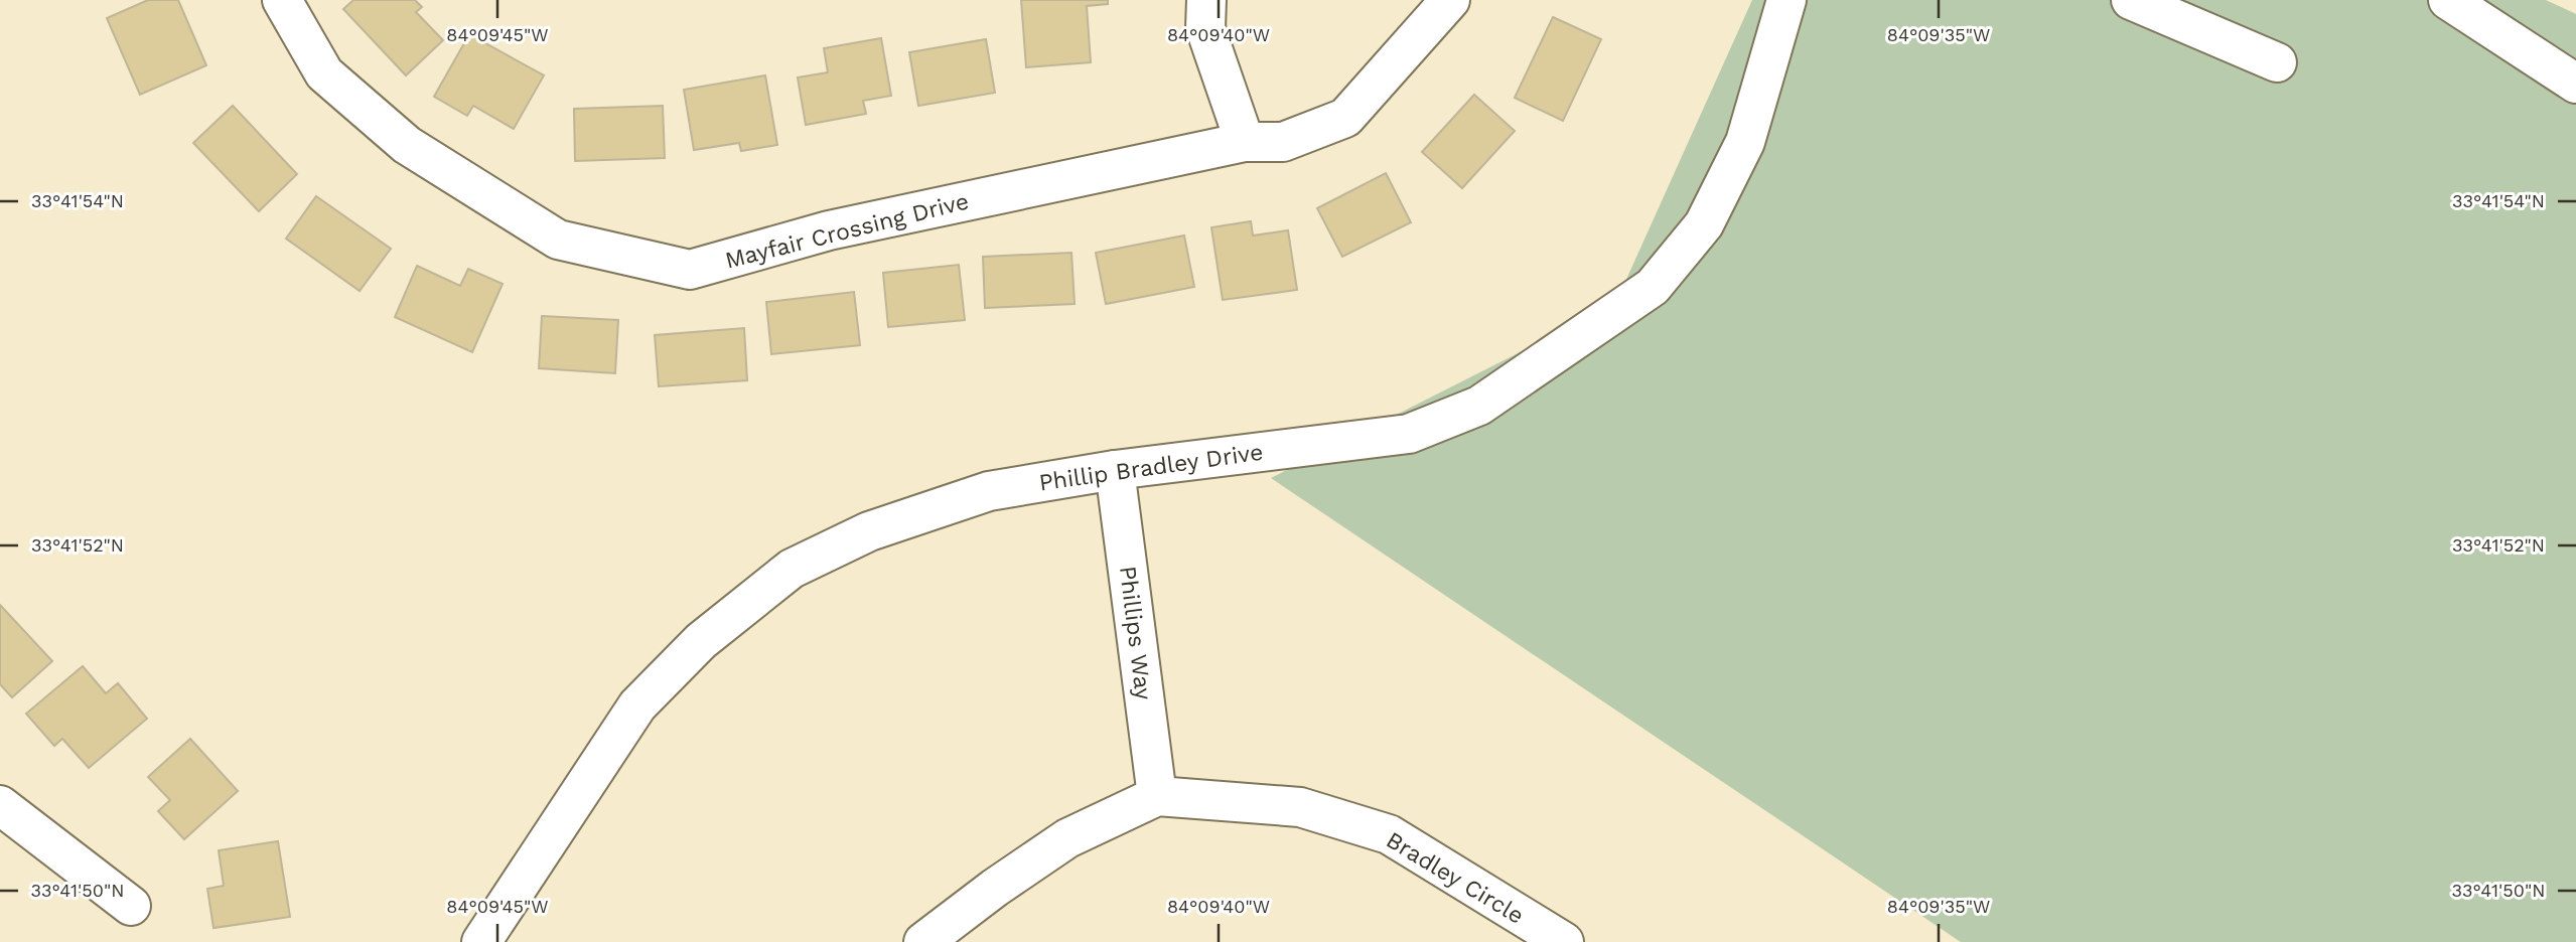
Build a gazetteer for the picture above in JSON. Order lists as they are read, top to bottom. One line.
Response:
{"streets":{"street":["Mayfair Crossing Drive","Phillip Bradley Drive","Phillips Way","Bradley Circle"]},"crossings":[["Phillip Bradley Drive","Phillips Way"],["Phillips Way","Bradley Circle"]],"coordinates":["84°09'45\"W","84°09'40\"W","84°09'35\"W","33°41'54\"N","33°41'52\"N","33°41'50\"N"]}
